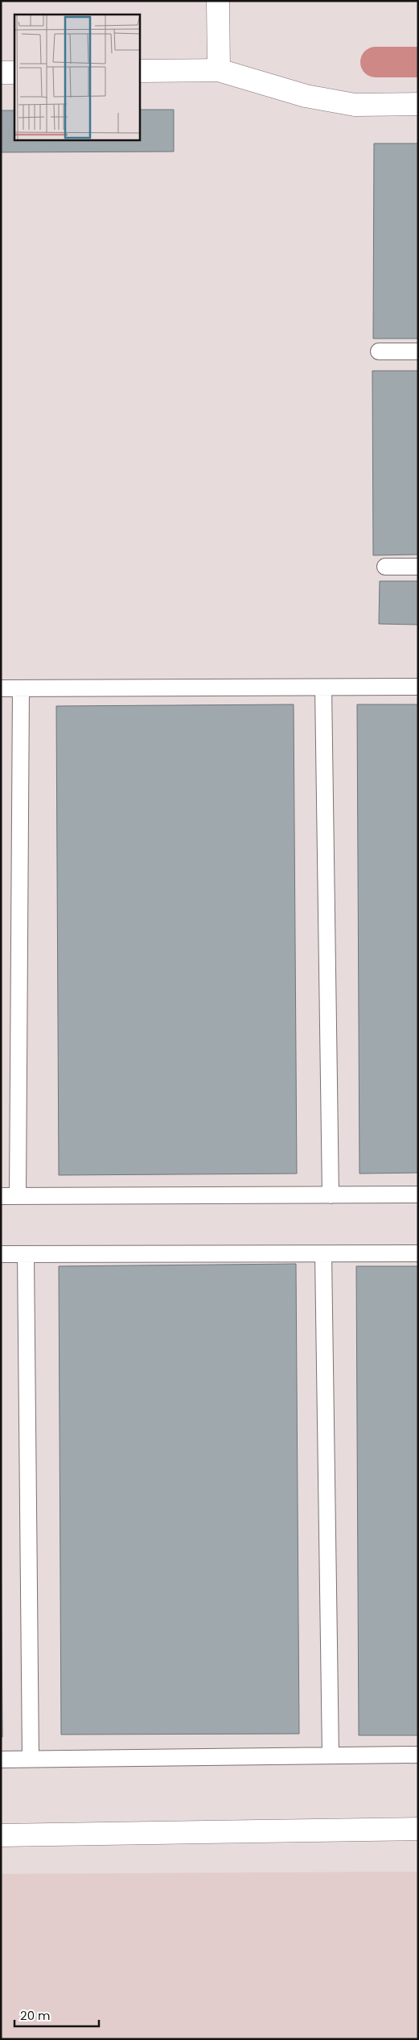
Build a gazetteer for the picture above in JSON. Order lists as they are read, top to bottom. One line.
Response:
{"scale_bar":"20 m"}
